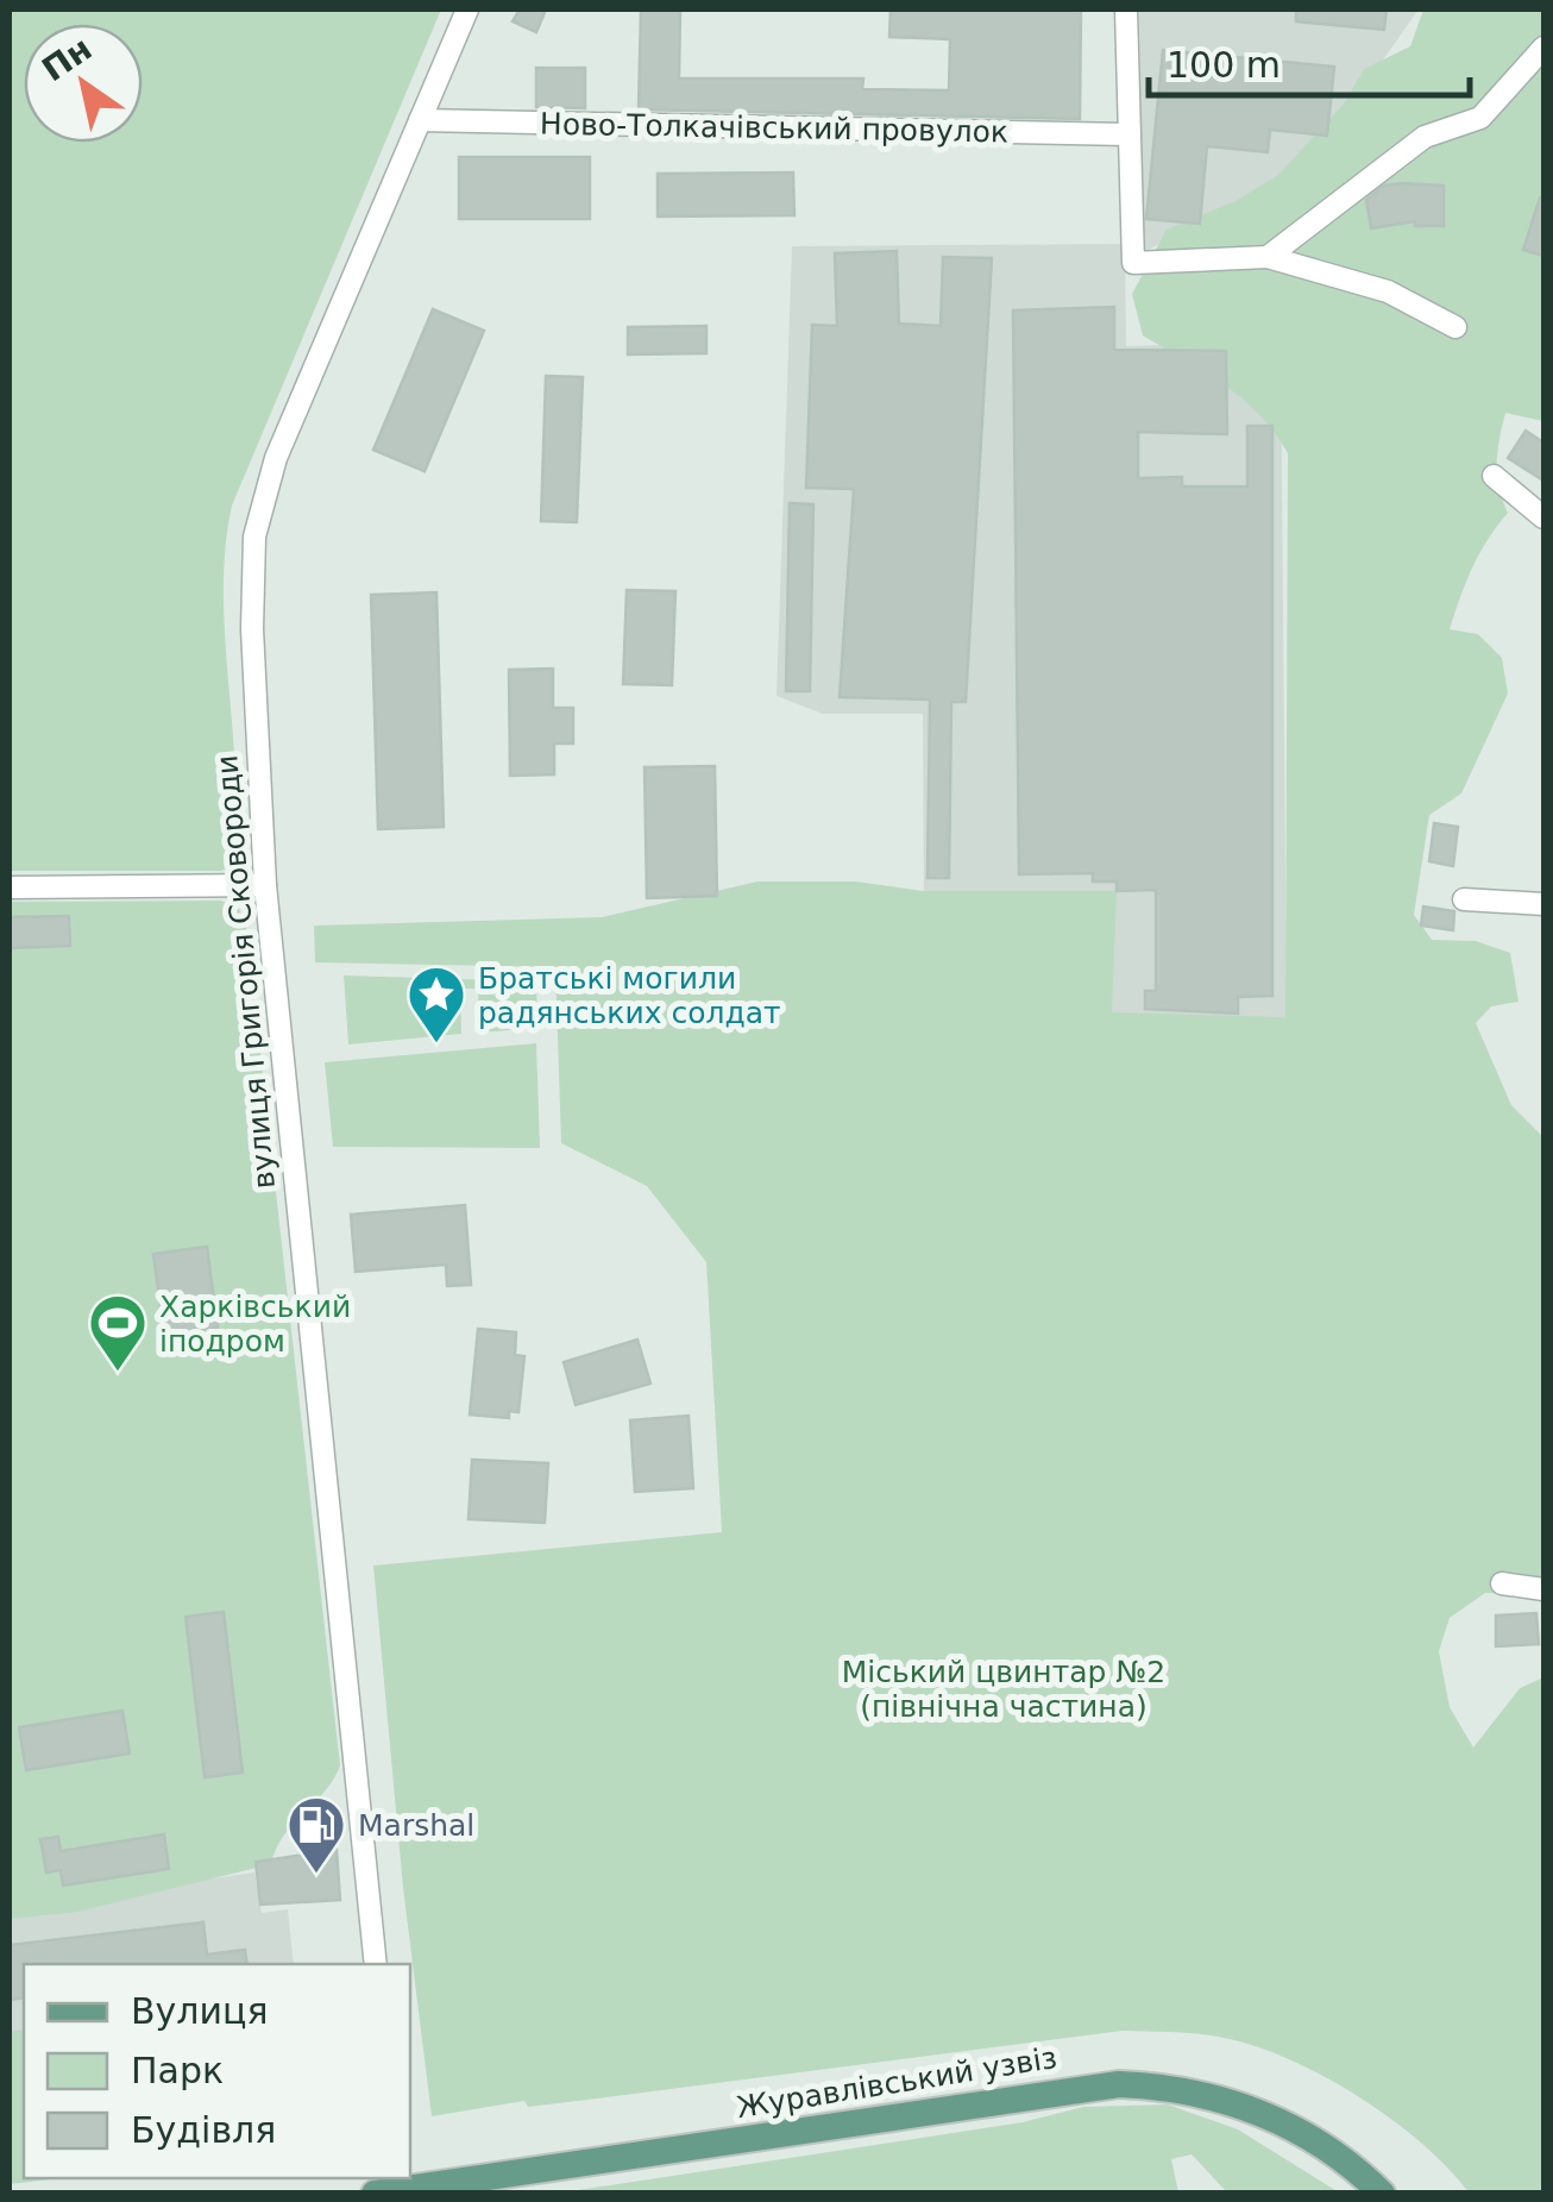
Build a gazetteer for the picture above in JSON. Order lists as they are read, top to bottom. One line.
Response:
{"streets":{"main road":["Журавлівський узвіз"],"street":["Ново-Толкачівський провулок","вулиця Григорія Сковороди"]},"crossings":[["Ново-Толкачівський провулок","вулиця Григорія Сковороди"]],"parks":["Міський цвинтар №2 (північна частина)"],"places":{"place":["Братські могили радянських солдат"],"sports":["Харківський іподром"],"fuel station":["Marshal"]},"legend":["Вулиця","Парк","Будівля"],"scale_bar":"100 m","north":"top left"}
